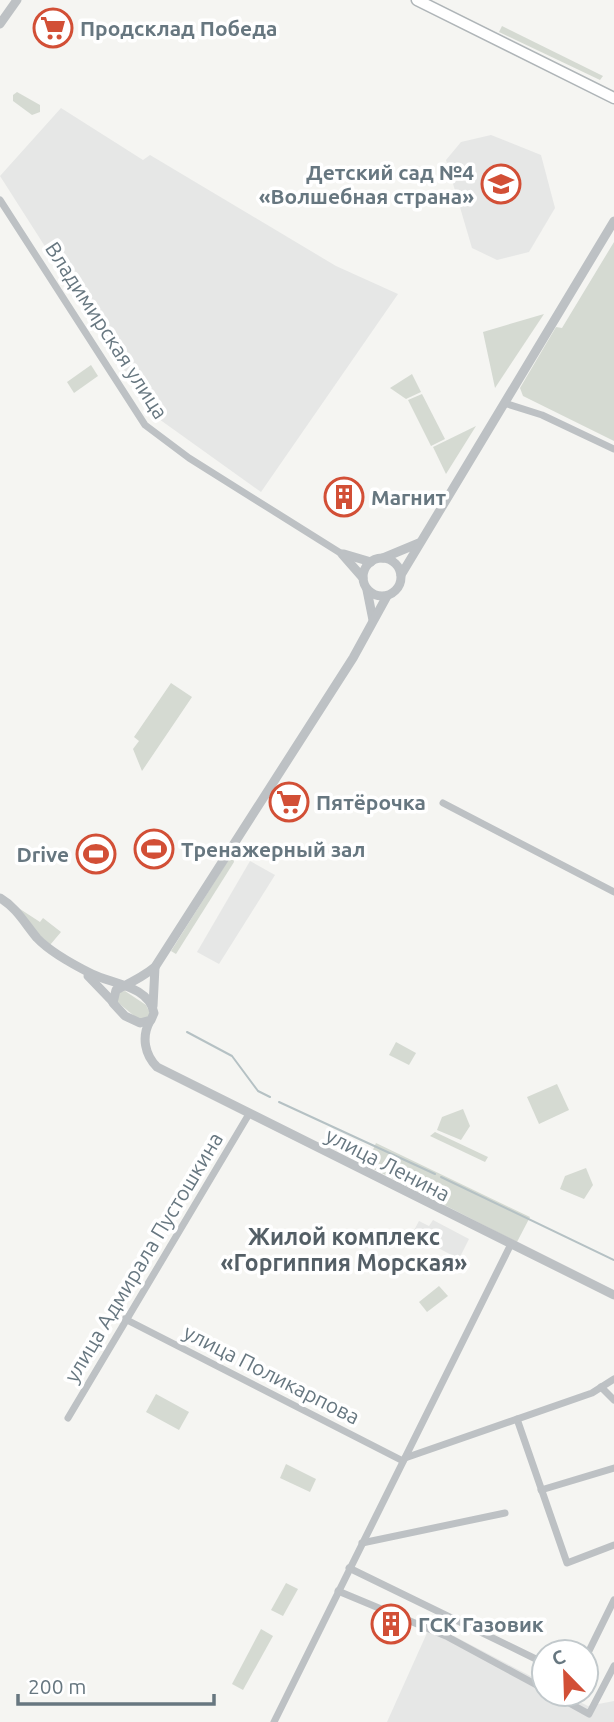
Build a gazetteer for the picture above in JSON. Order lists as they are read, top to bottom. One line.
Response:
{"streets":{"street":["Владимирская улица","улица Ленина","улица Адмирала Пустошкина","улица Поликарпова"]},"crossings":[["улица Ленина","улица Адмирала Пустошкина"],["улица Адмирала Пустошкина","улица Поликарпова"]],"districts":["Жилой комплекс «Горгиппия Морская»"],"places":{"supermarket":["Продсклад Победа","Пятёрочка"],"school or university":["Детский сад №4 «Волшебная страна»"],"building":["Магнит","ГСК Газовик"],"sports":["Тренажерный зал","Drive"]},"scale_bar":"200 m","north":"top left"}
